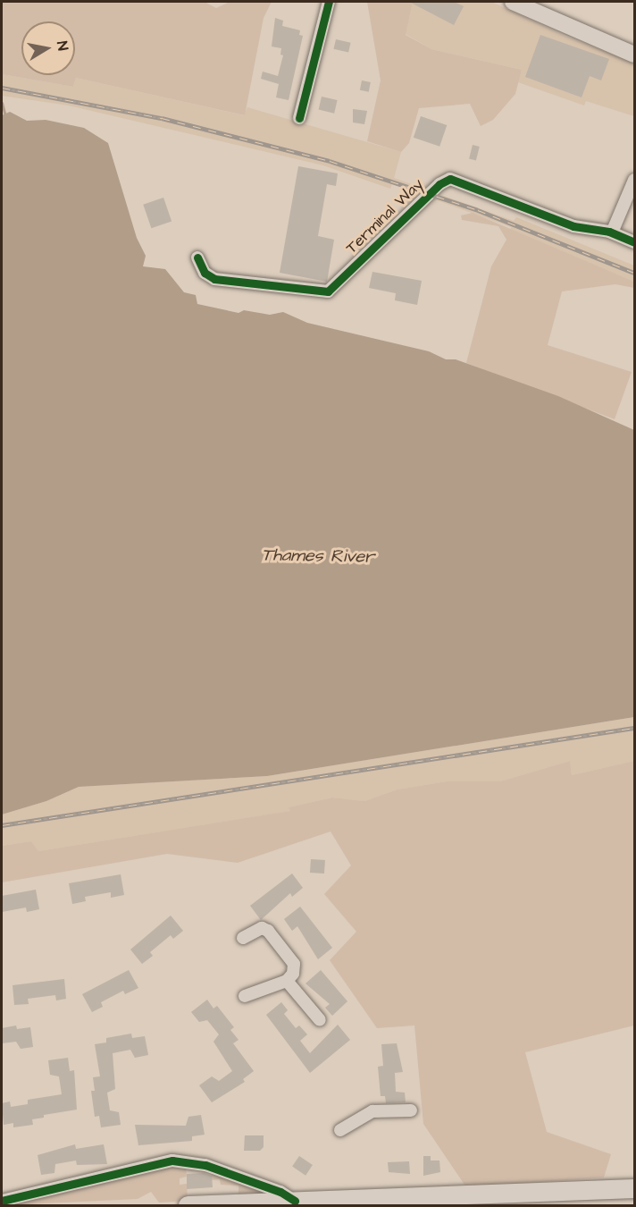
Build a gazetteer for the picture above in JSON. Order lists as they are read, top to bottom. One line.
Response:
{"streets":{"street":["Terminal Way"]},"water":["Thames River"],"north":"right"}
